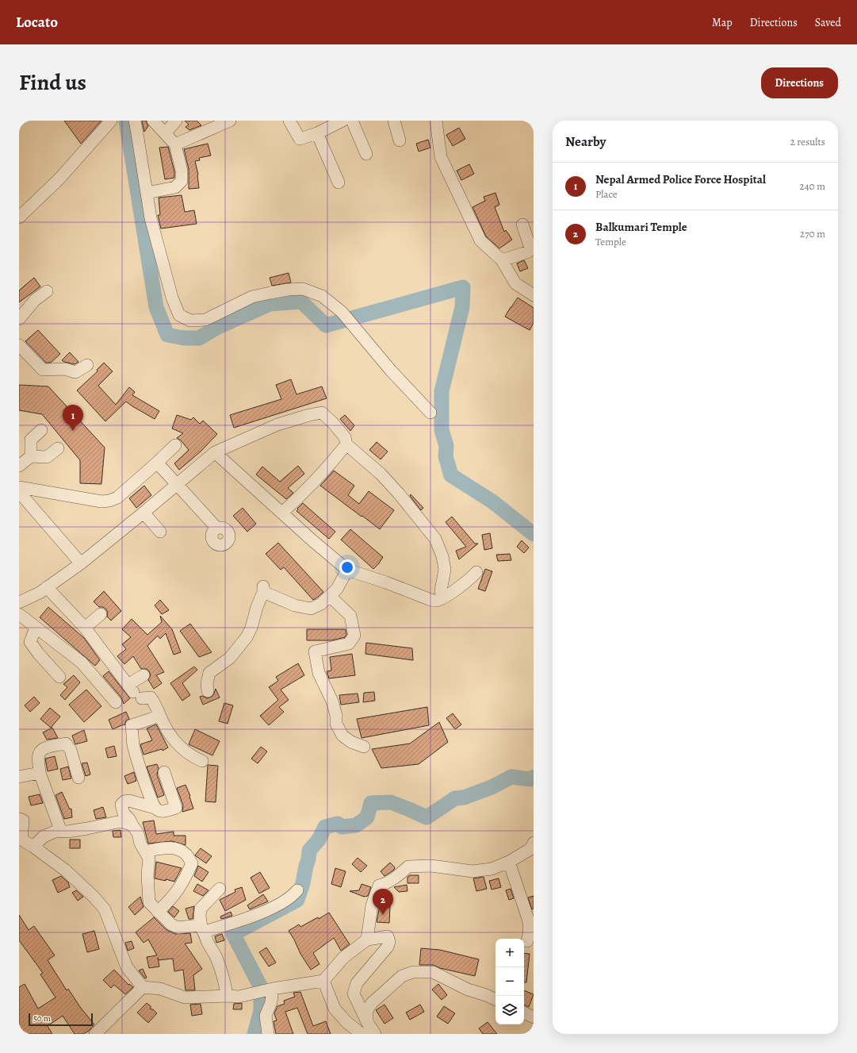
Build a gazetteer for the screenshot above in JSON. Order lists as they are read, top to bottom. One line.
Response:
{"scale_bar":"50 m","page":{"header":"Locato","nav":["Map","Directions","Saved"],"title":"Find us","buttons":"Directions","heading":["Nearby","2 results"],"list":[{"mark":"1","name":"Nepal Armed Police Force Hospital","note":"Place","value":"240 m"},{"mark":"2","name":"Balkumari Temple","note":"Temple","value":"270 m"}],"pins":["1","2"],"map_buttons":["+","−"],"scale":"50 m"}}
